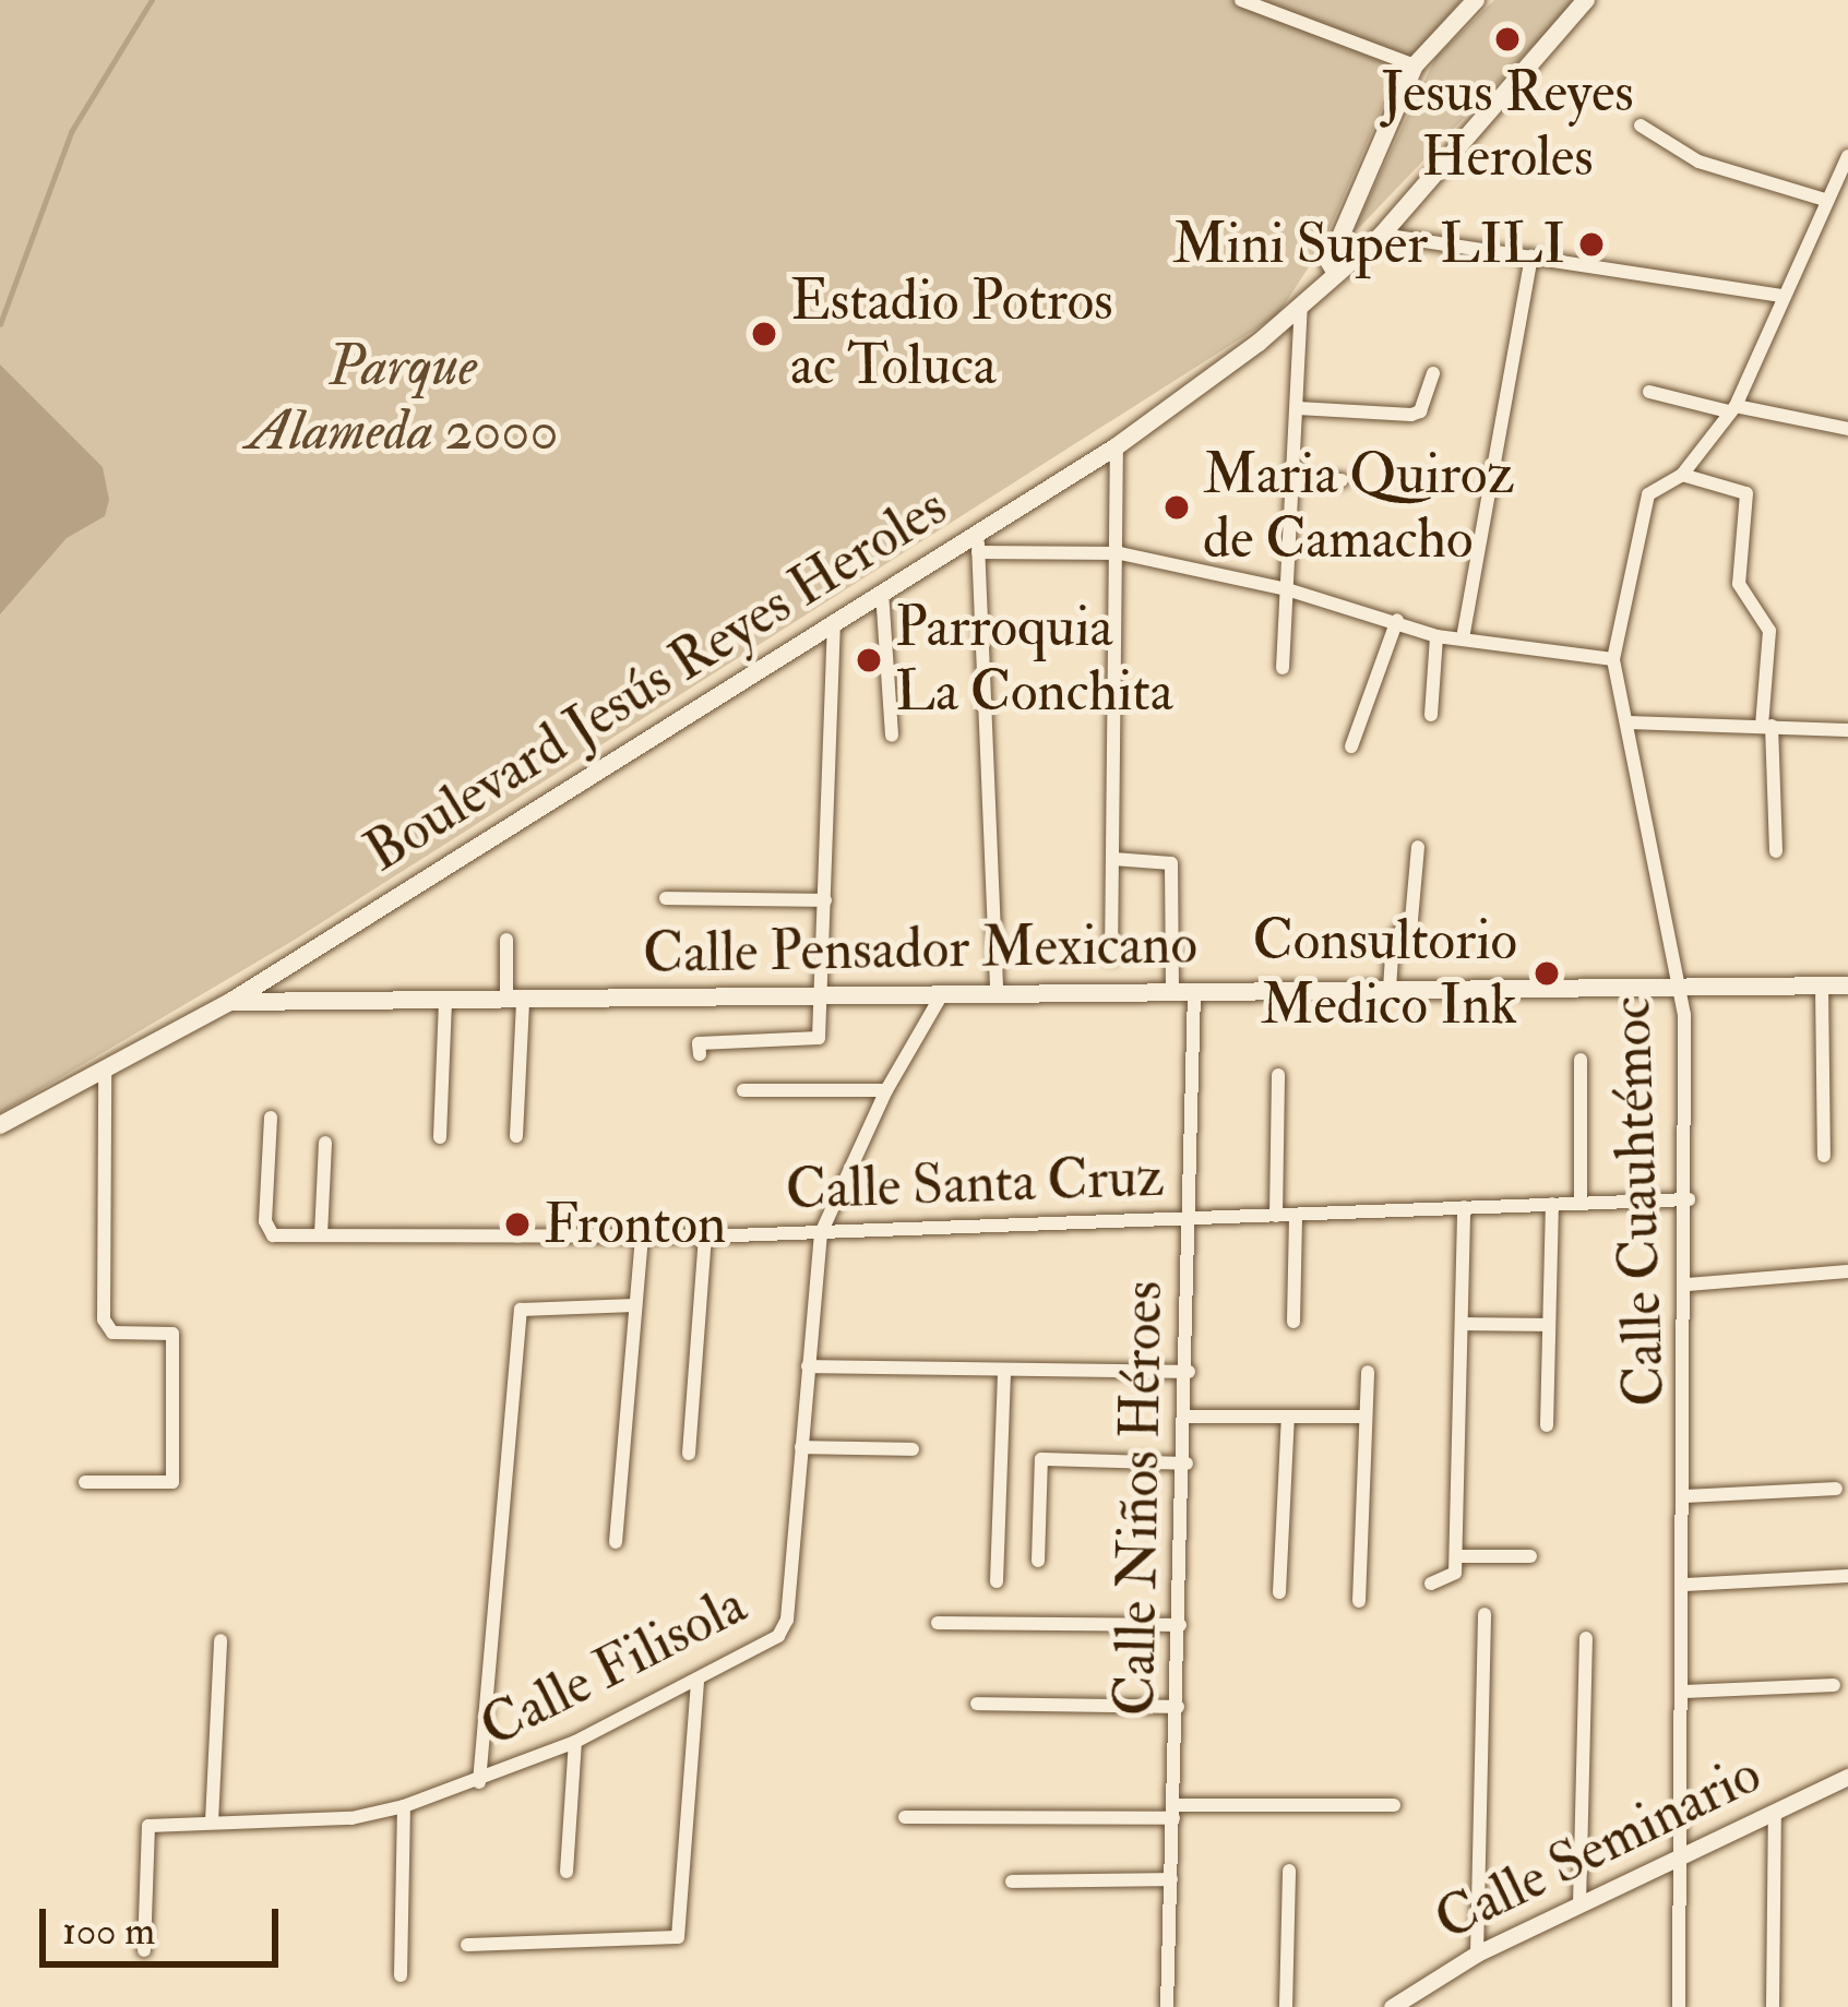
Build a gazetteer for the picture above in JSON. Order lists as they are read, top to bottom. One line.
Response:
{"streets":{"main road":["Boulevard Jesús Reyes Heroles","Calle Pensador Mexicano"],"street":["Calle Santa Cruz","Calle Cuauhtémoc","Calle Niños Héroes","Calle Filisola","Calle Seminario"]},"crossings":[["Boulevard Jesús Reyes Heroles","Calle Pensador Mexicano"],["Calle Pensador Mexicano","Calle Cuauhtémoc"],["Calle Pensador Mexicano","Calle Niños Héroes"],["Calle Pensador Mexicano","Calle Filisola"],["Calle Santa Cruz","Calle Cuauhtémoc"],["Calle Santa Cruz","Calle Niños Héroes"],["Calle Santa Cruz","Calle Filisola"],["Calle Cuauhtémoc","Calle Seminario"]],"parks":["Parque Alameda 2000"],"places":["Jesus Reyes Heroles","Mini Super LILI","Estadio Potros ac Toluca","Maria Quiroz de Camacho","Parroquia La Conchita","Consultorio Medico Ink","Fronton"],"scale_bar":"100 m"}
